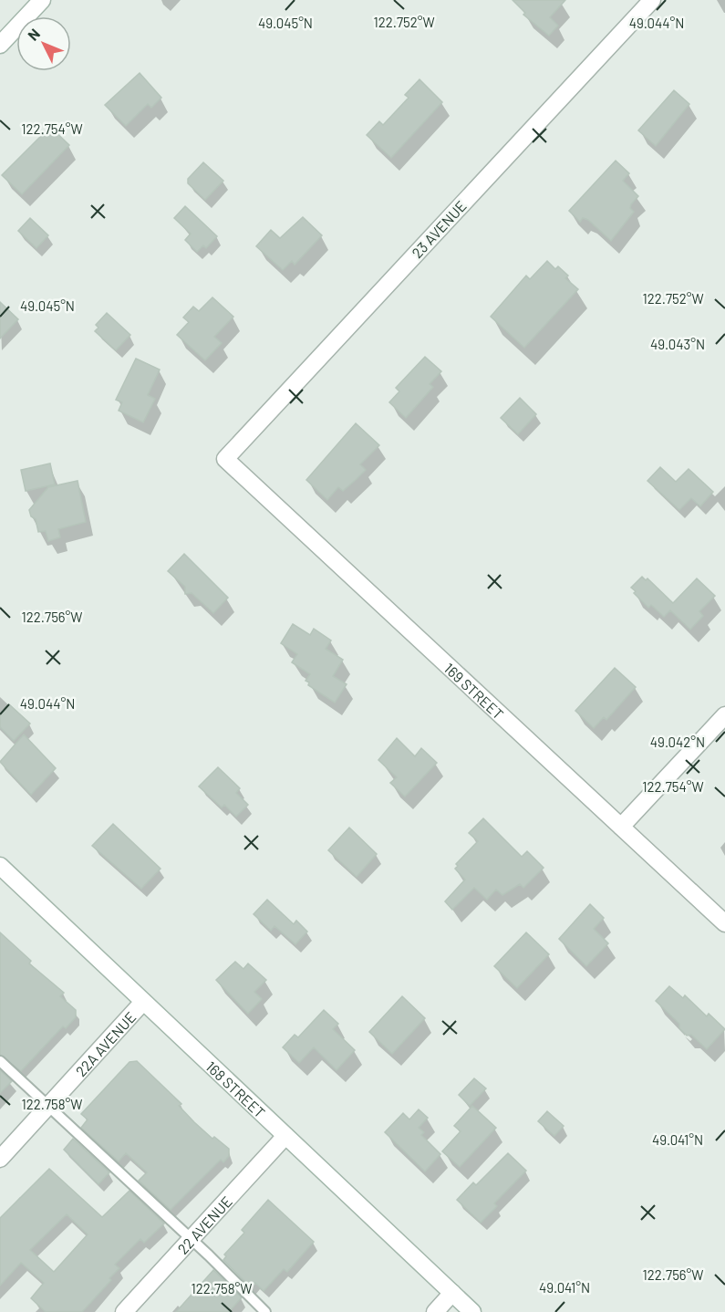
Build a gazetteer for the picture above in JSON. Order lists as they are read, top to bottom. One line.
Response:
{"streets":{"street":["23 AVENUE","169 STREET","22A AVENUE","168 STREET","22 AVENUE"]},"crossings":[["23 AVENUE","169 STREET"],["22A AVENUE","168 STREET"],["168 STREET","22 AVENUE"]],"north":"top left","coordinates":["122.752°W","49.045°N","49.044°N","122.754°W","49.043°N","122.756°W","49.042°N","122.758°W","49.041°N"]}
